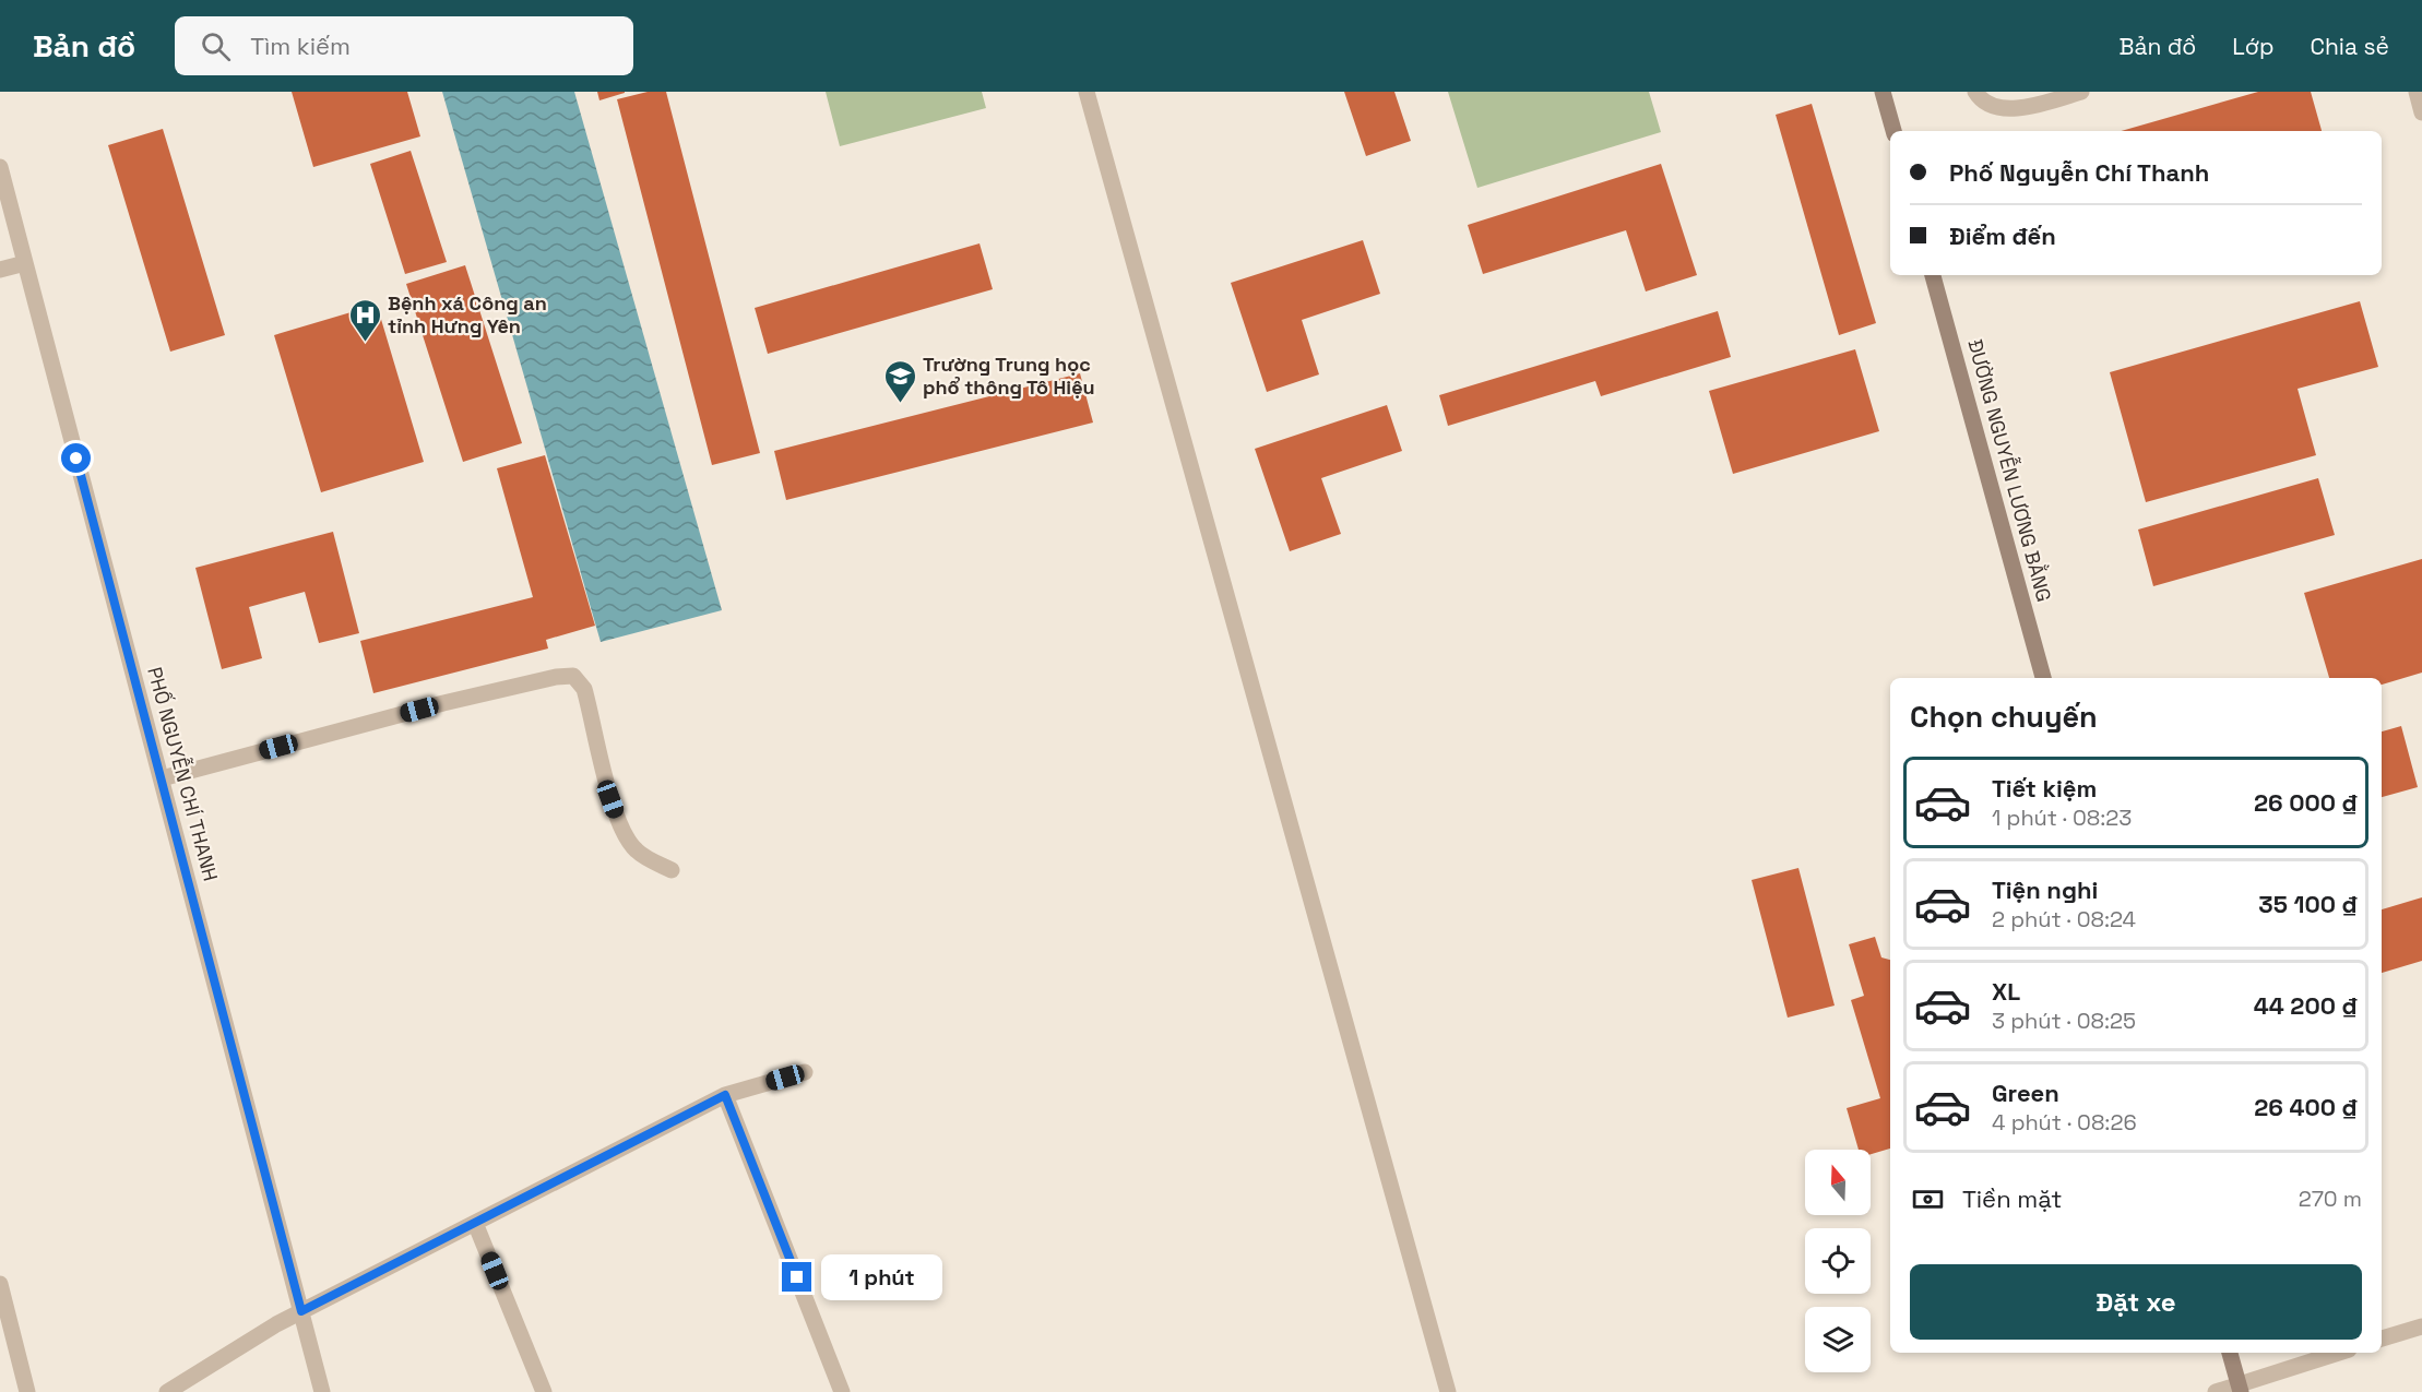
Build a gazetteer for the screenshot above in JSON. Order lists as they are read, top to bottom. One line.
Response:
{"streets":{"street":["ĐƯỜNG NGUYỄN LƯƠNG BẰNG","PHỐ NGUYỄN CHÍ THANH"]},"places":{"hospital":["Bệnh xá Công an tỉnh Hưng Yên"],"school or university":["Trường Trung học phổ thông Tô Hiệu"]},"north":"top","page":{"header":"Bản đồ","search":"Tìm kiếm","nav":["Bản đồ","Lớp","Chia sẻ"],"banner":["Phố Nguyễn Chí Thanh","Điểm đến"],"heading":"Chọn chuyến","list":[{"name":"Tiết kiệm","note":"1 phút · 08:23","value":"26 000 ₫"},{"name":"Tiện nghi","note":"2 phút · 08:24","value":"35 100 ₫"},{"name":"XL","note":"3 phút · 08:25","value":"44 200 ₫"},{"name":"Green","note":"4 phút · 08:26","value":"26 400 ₫"}],"pay":["Tiền mặt","270 m"],"buttons":"Đặt xe","bubble":"1 phút"}}
